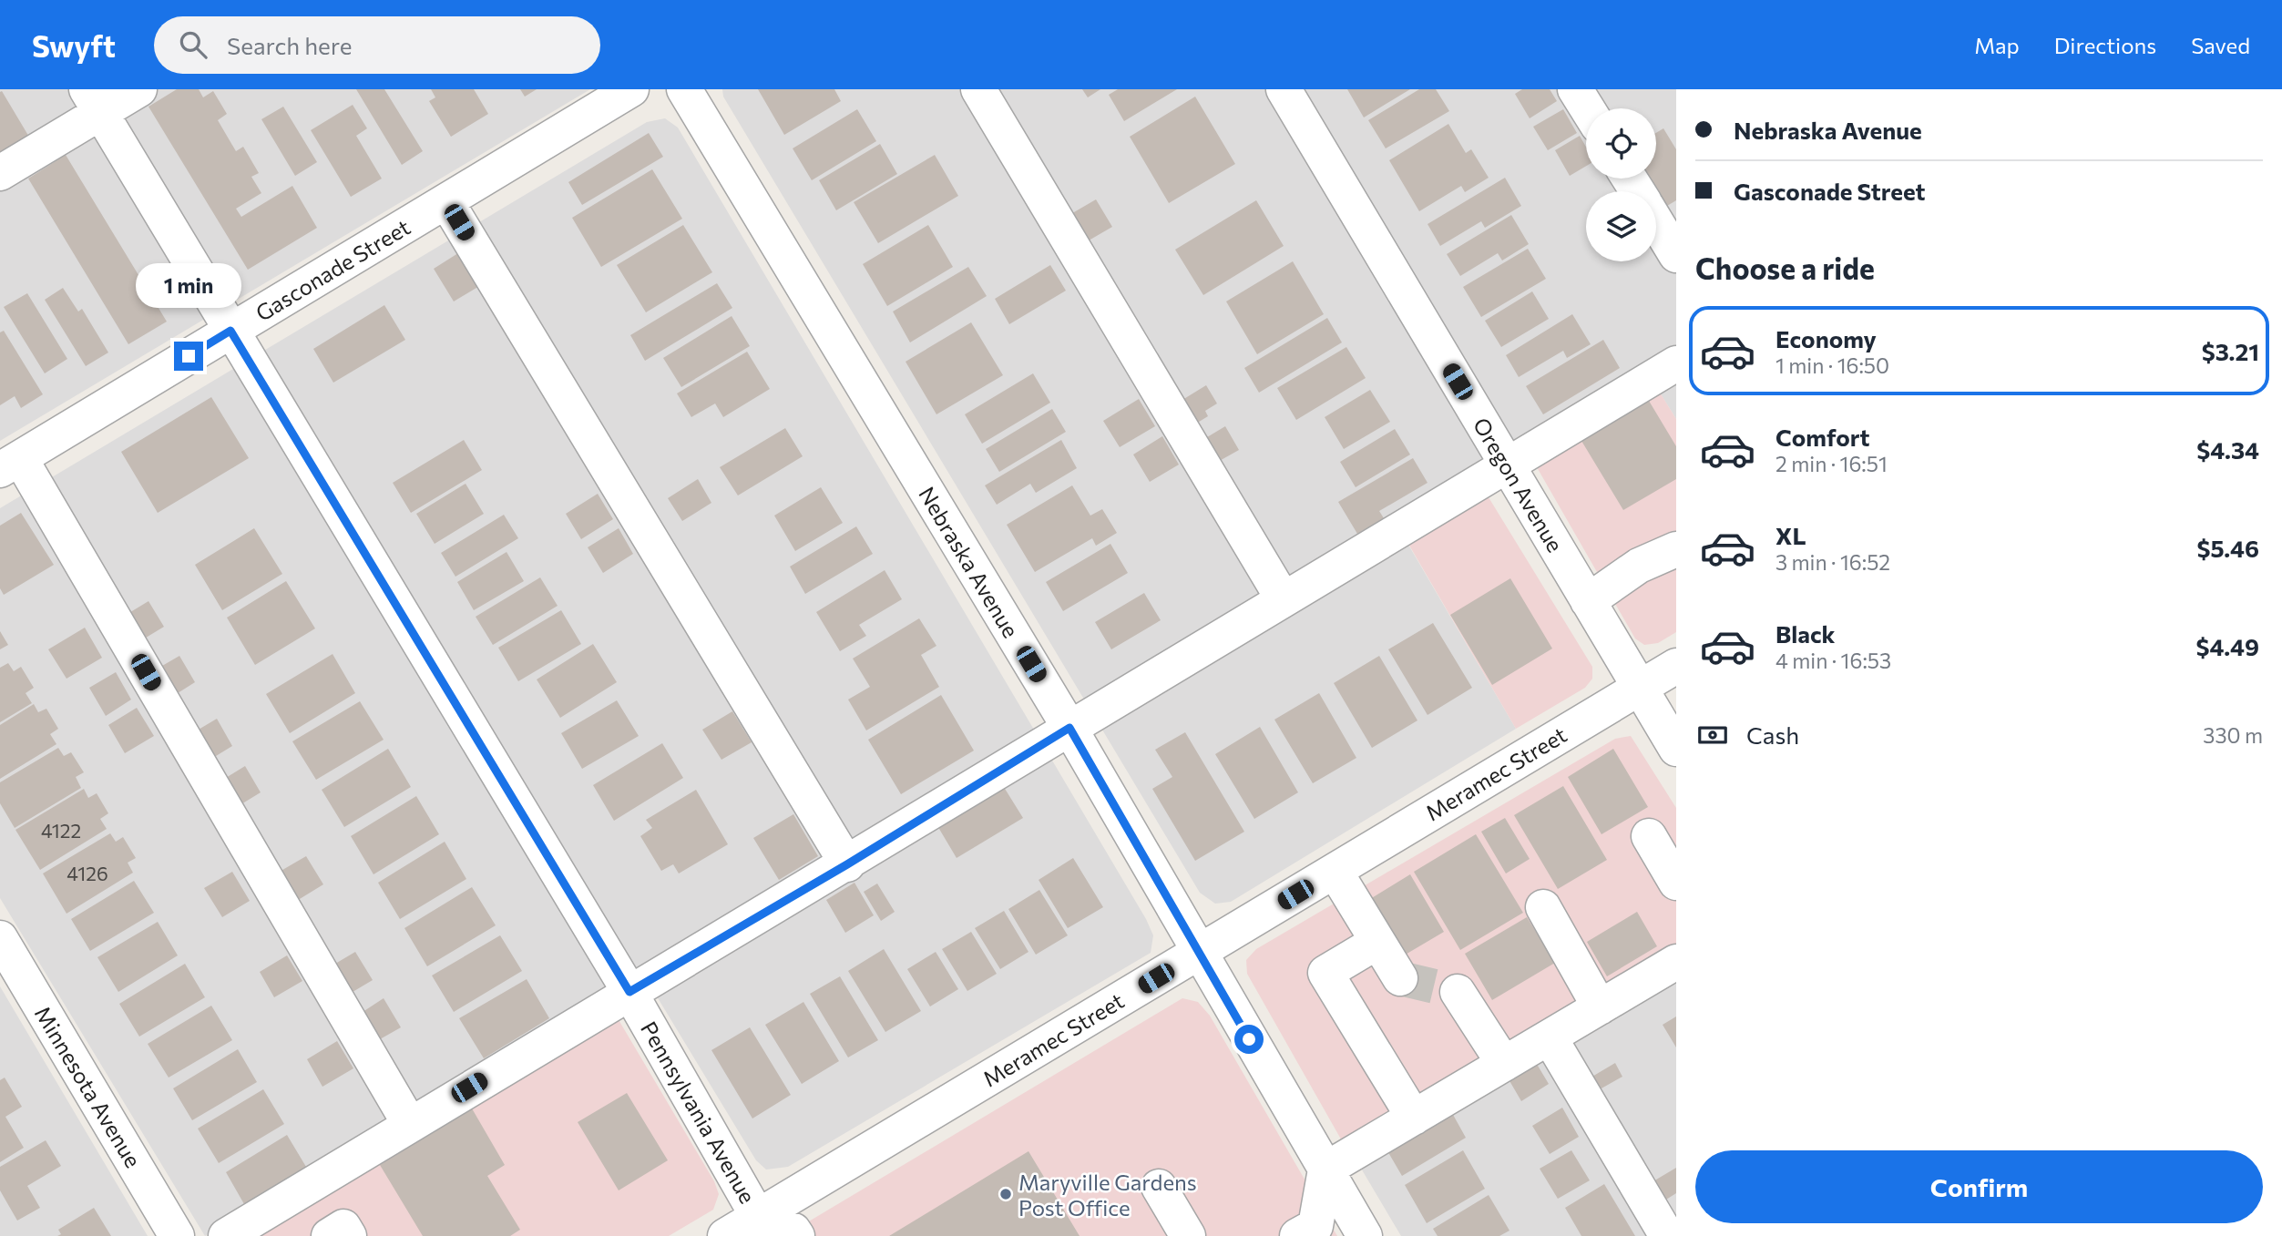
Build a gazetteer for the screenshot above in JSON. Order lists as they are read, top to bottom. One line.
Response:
{"streets":{"street":["Gasconade Street","Oregon Avenue","Nebraska Avenue","Meramec Street","Minnesota Avenue","Pennsylvania Avenue"]},"crossings":[["Gasconade Street","Pennsylvania Avenue"],["Oregon Avenue","Meramec Street"],["Nebraska Avenue","Meramec Street"],["Meramec Street","Pennsylvania Avenue"]],"places":["Maryville Gardens Post Office"],"house_numbers":["4122","4126"],"page":{"header":"Swyft","search":"Search here","nav":["Map","Directions","Saved"],"banner":["Nebraska Avenue","Gasconade Street"],"heading":"Choose a ride","bubble":"1 min","list":[{"name":"Economy","note":"1 min · 16:50","value":"$3.21"},{"name":"Comfort","note":"2 min · 16:51","value":"$4.34"},{"name":"XL","note":"3 min · 16:52","value":"$5.46"},{"name":"Black","note":"4 min · 16:53","value":"$4.49"}],"pay":["Cash","330 m"],"buttons":"Confirm"}}
